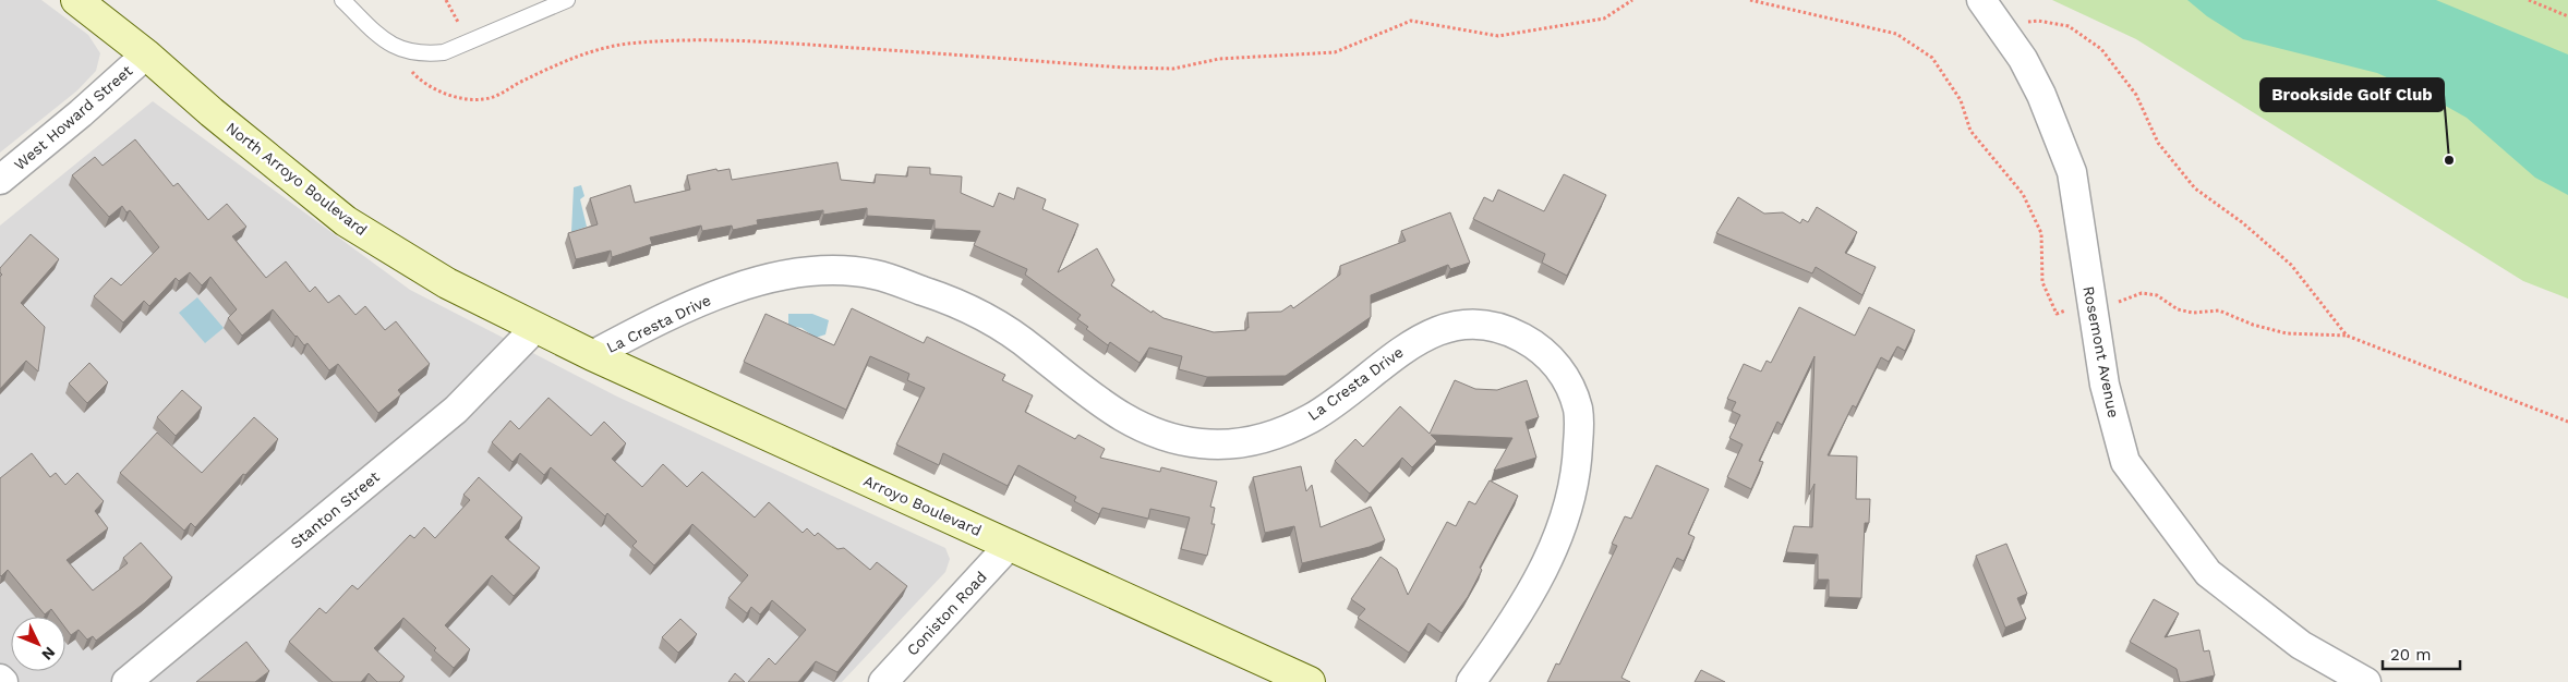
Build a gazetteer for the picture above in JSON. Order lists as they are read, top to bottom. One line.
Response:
{"streets":{"street":["West Howard Street","North Arroyo Boulevard","La Cresta Drive","Rosemont Avenue","Arroyo Boulevard","Stanton Street","Coniston Road"]},"crossings":[["West Howard Street","North Arroyo Boulevard"],["North Arroyo Boulevard","Arroyo Boulevard"],["North Arroyo Boulevard","Stanton Street"],["La Cresta Drive","Arroyo Boulevard"],["Arroyo Boulevard","Stanton Street"],["Arroyo Boulevard","Coniston Road"]],"places":["Brookside Golf Club"],"scale_bar":"20 m","north":"bottom right"}
